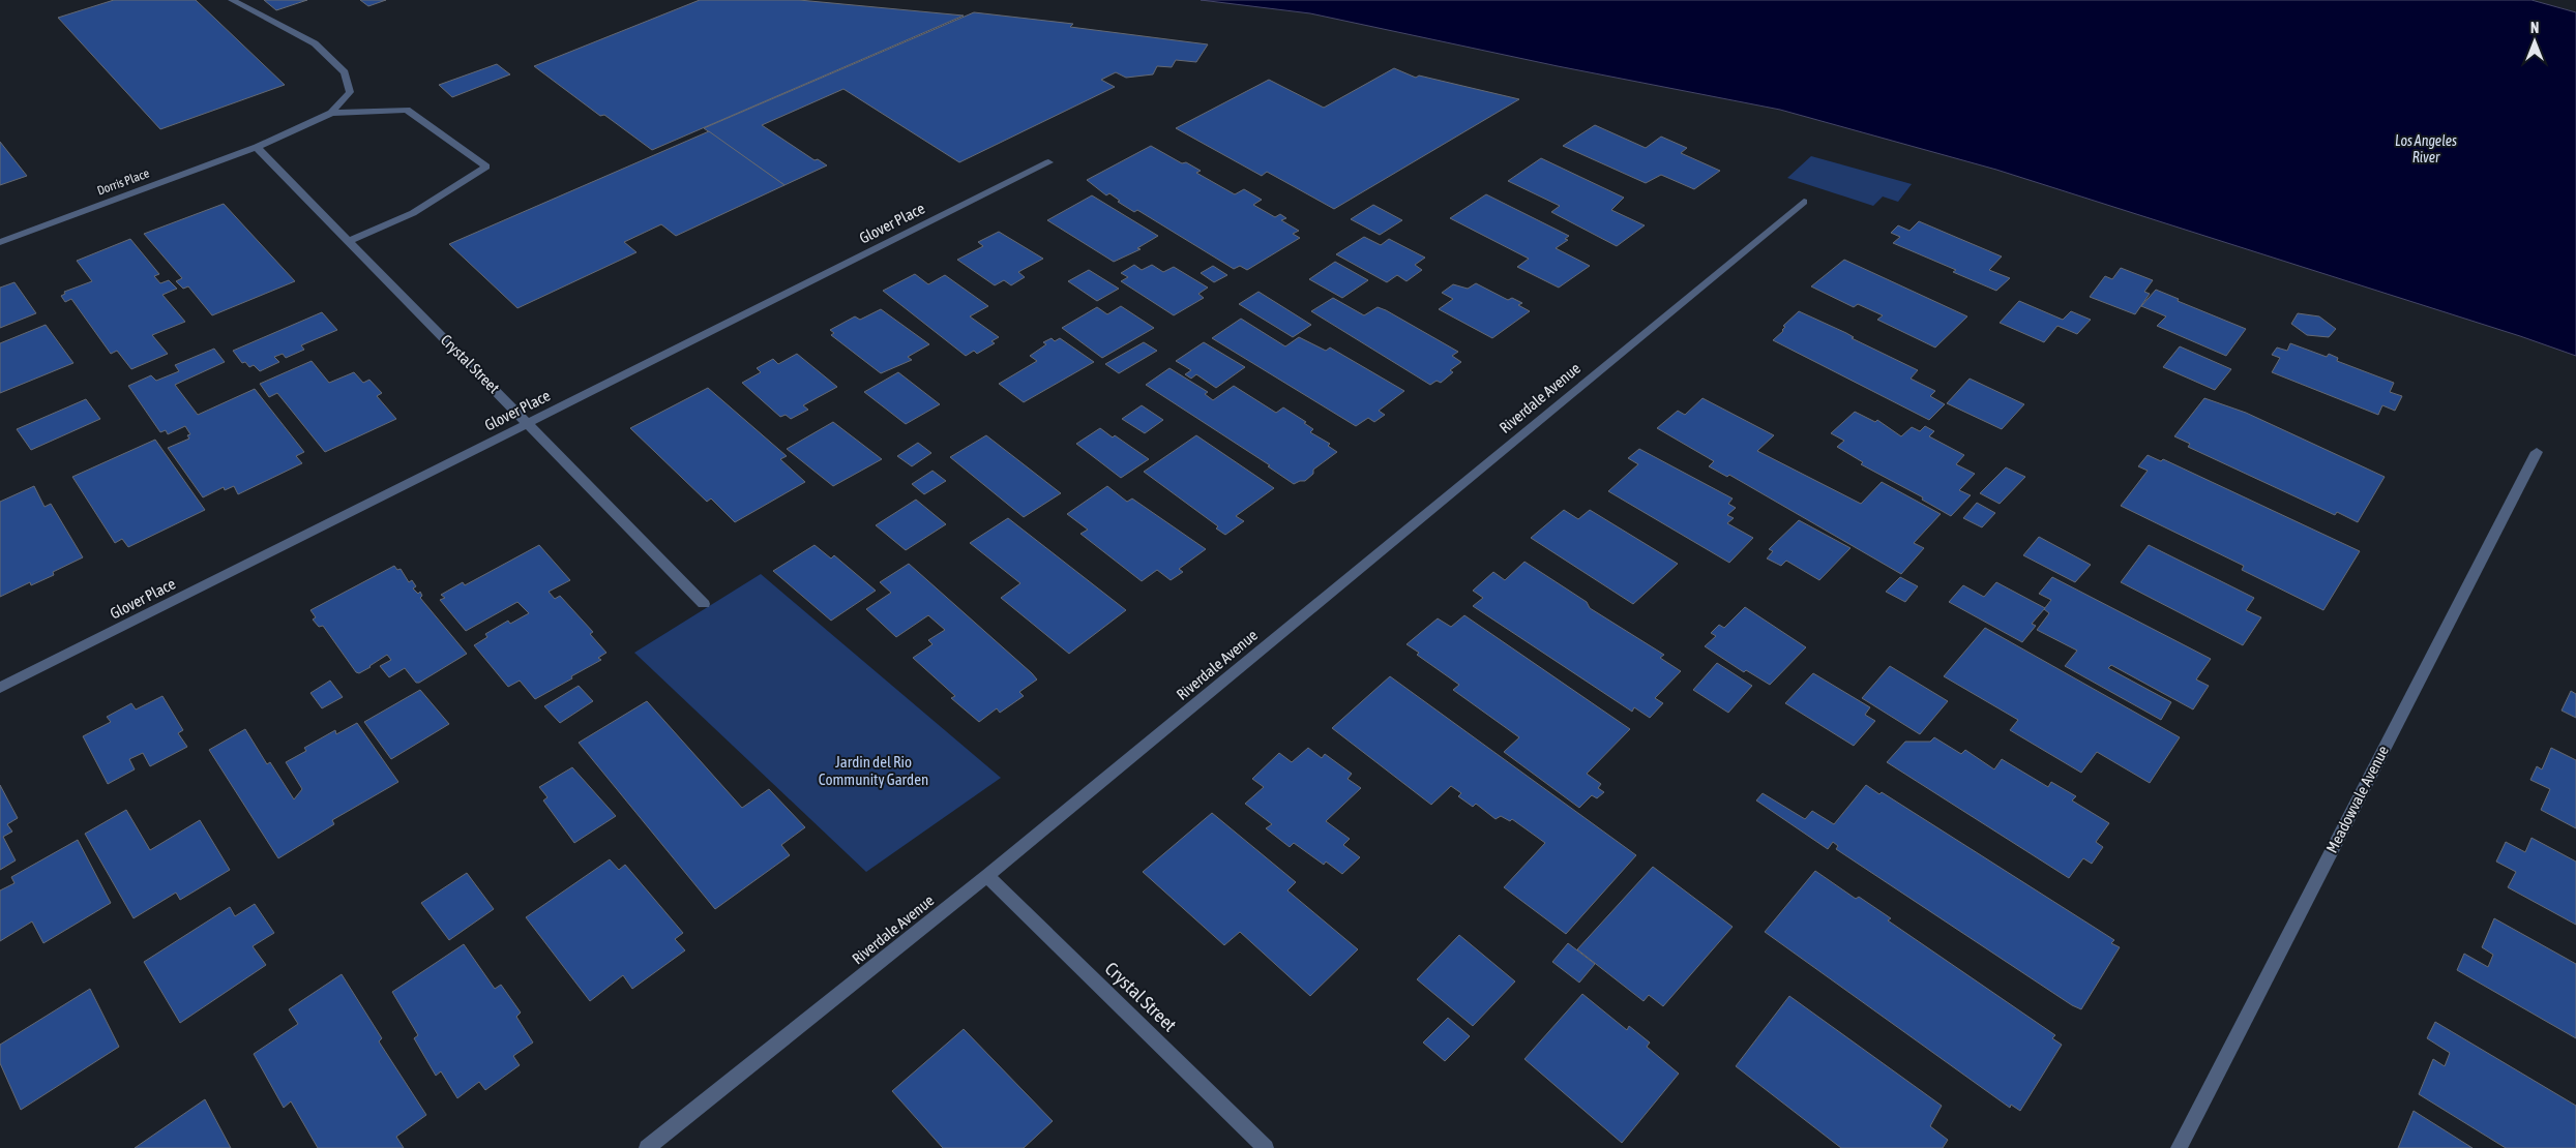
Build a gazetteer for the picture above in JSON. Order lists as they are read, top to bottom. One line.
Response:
{"streets":{"street":["Dorris Place","Glover Place","Crystal Street","Riverdale Avenue","Meadowvale Avenue"]},"crossings":[["Dorris Place","Crystal Street"],["Glover Place","Crystal Street"],["Crystal Street","Riverdale Avenue"]],"water":["Los Angeles River"],"parks":["Jardin del Rio Community Garden"],"north":"top"}
